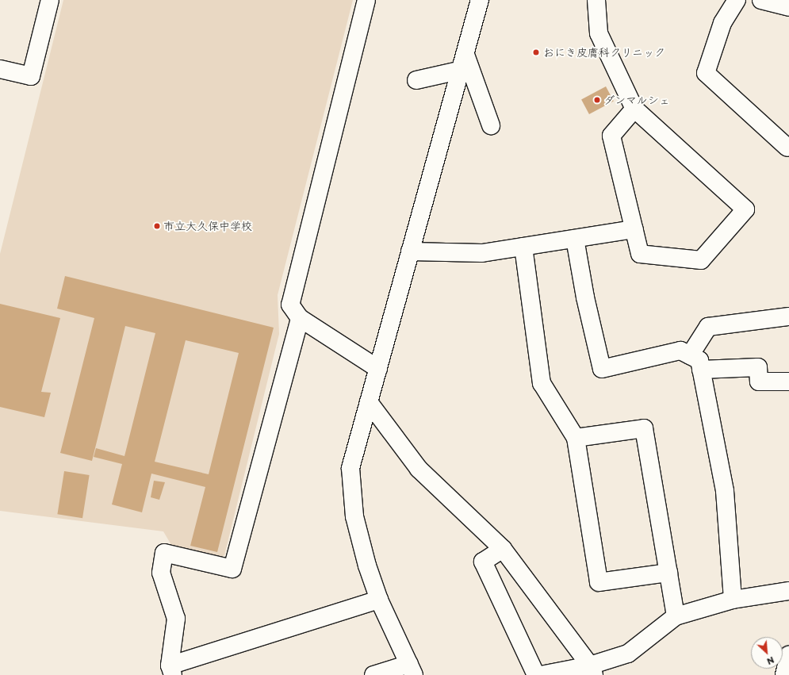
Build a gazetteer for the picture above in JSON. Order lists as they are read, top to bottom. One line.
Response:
{"places":["おにき皮膚科クリニック","ダンマルシェ","市立大久保中学校"],"north":"bottom right"}
